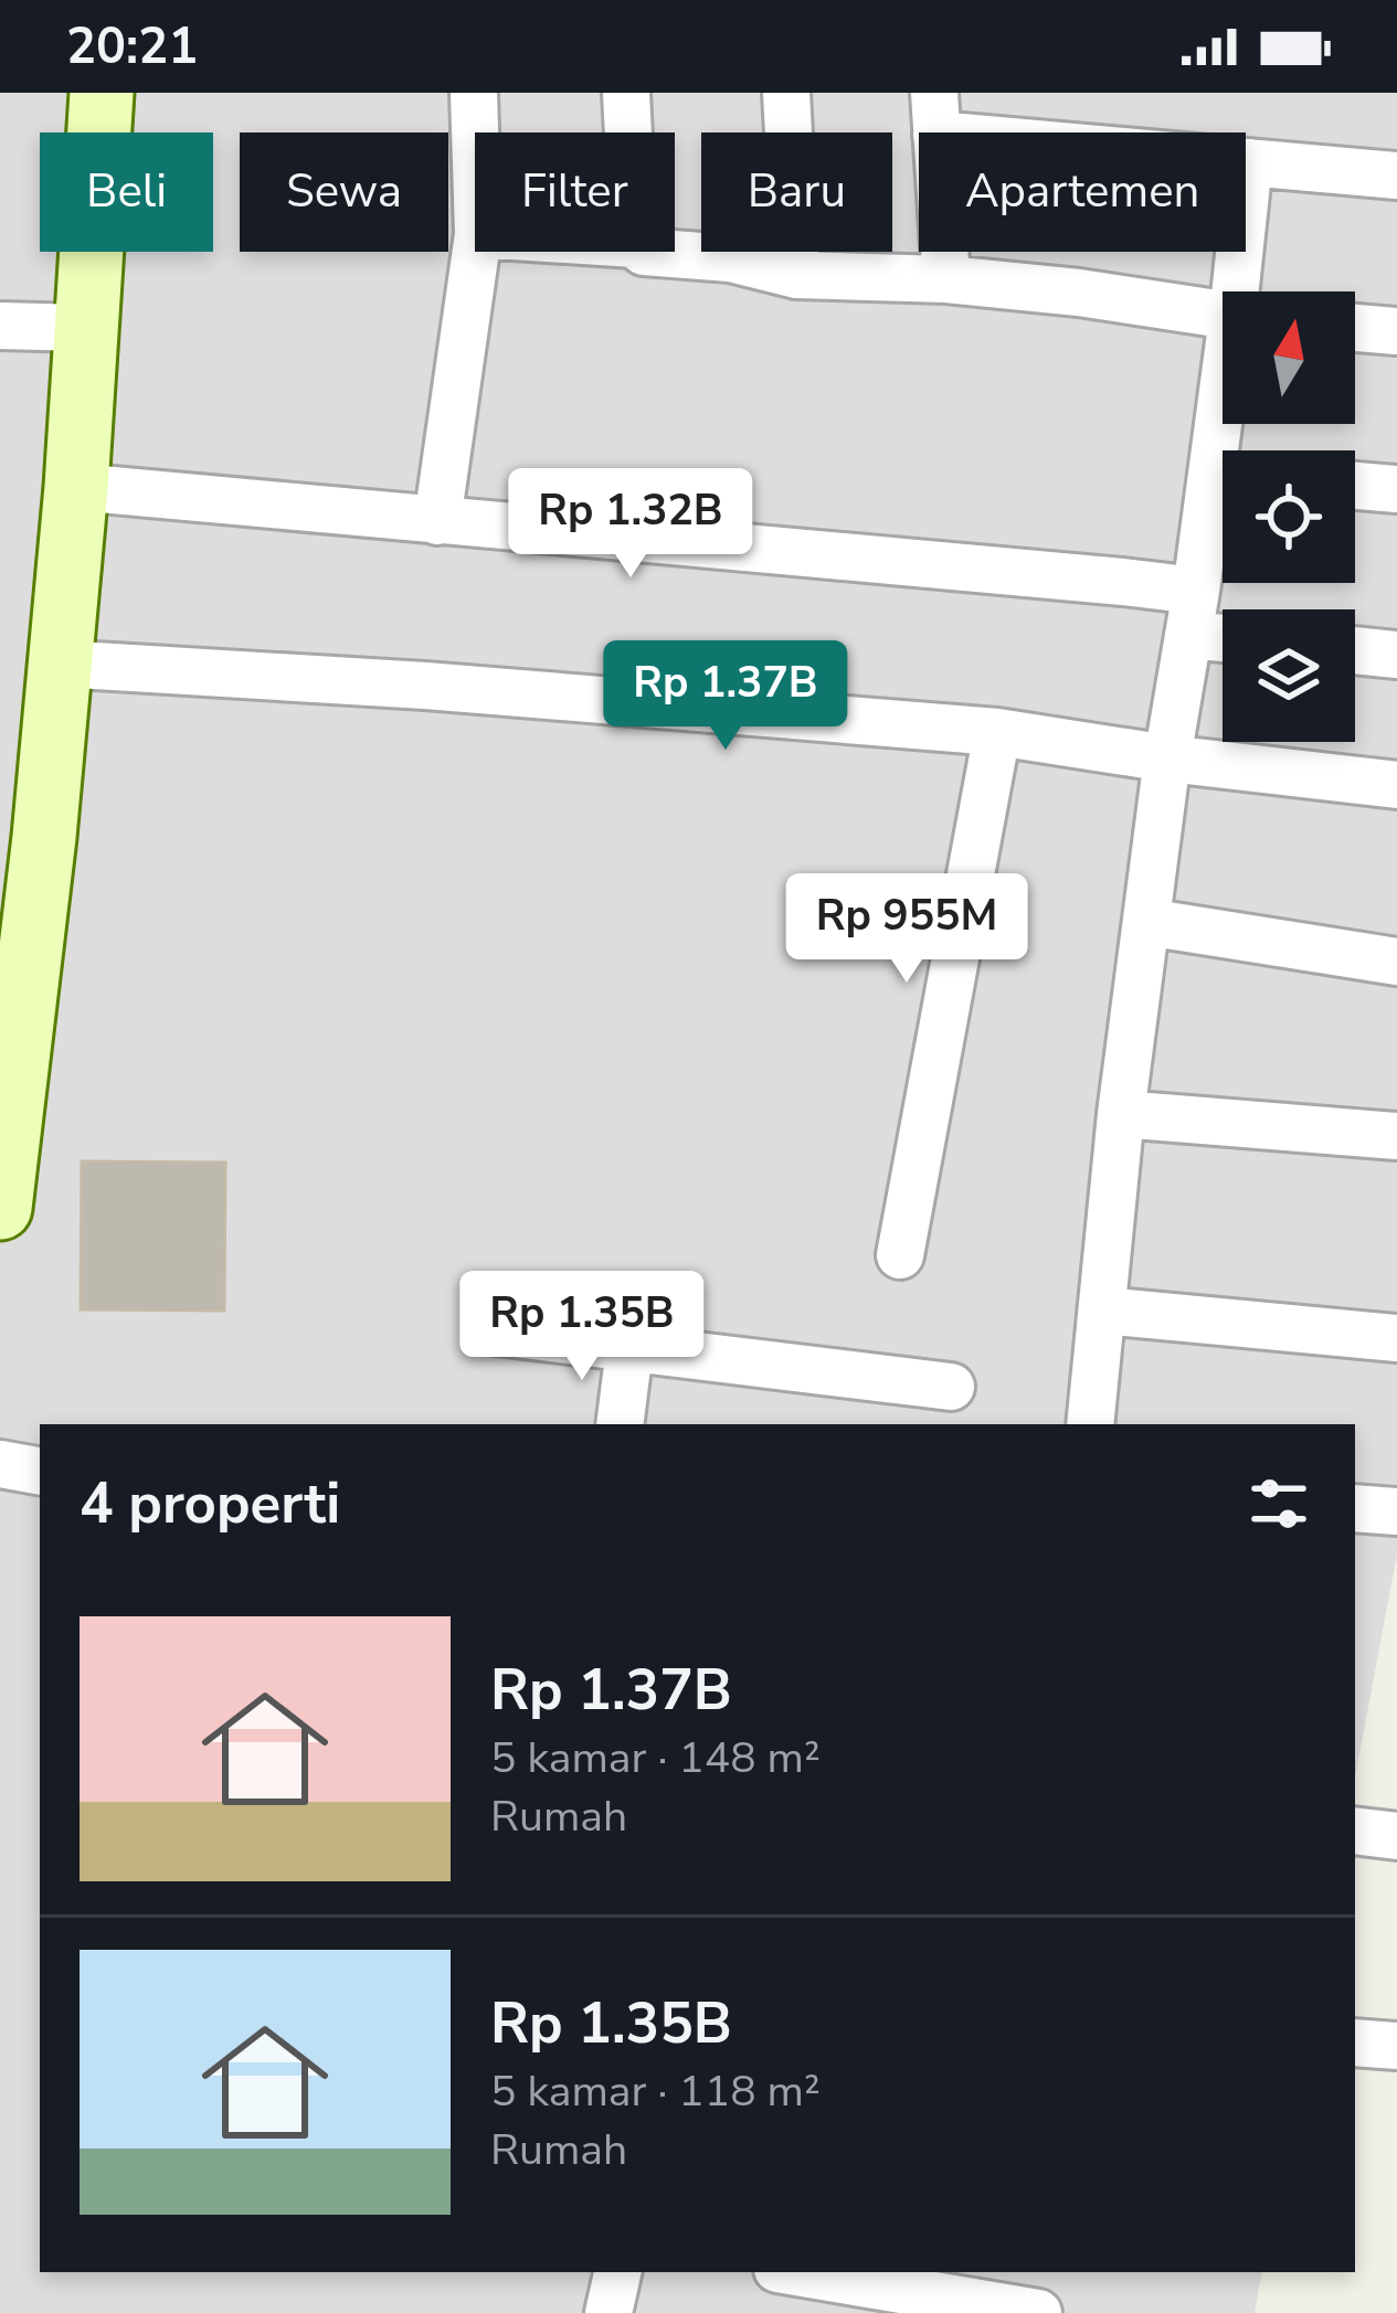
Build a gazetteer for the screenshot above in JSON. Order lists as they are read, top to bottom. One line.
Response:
{"north":"top","page":{"status":"20:21","chip":["Beli","Sewa","Filter","Baru","Apartemen"],"price":["Rp 1.32B","Rp 1.37B","Rp 955M","Rp 1.35B"],"heading":"4 properti","list":[{"name":"Rp 1.37B","note":"5 kamar · 148 m² · Rumah"},{"name":"Rp 1.35B","note":"5 kamar · 118 m² · Rumah"}]}}
